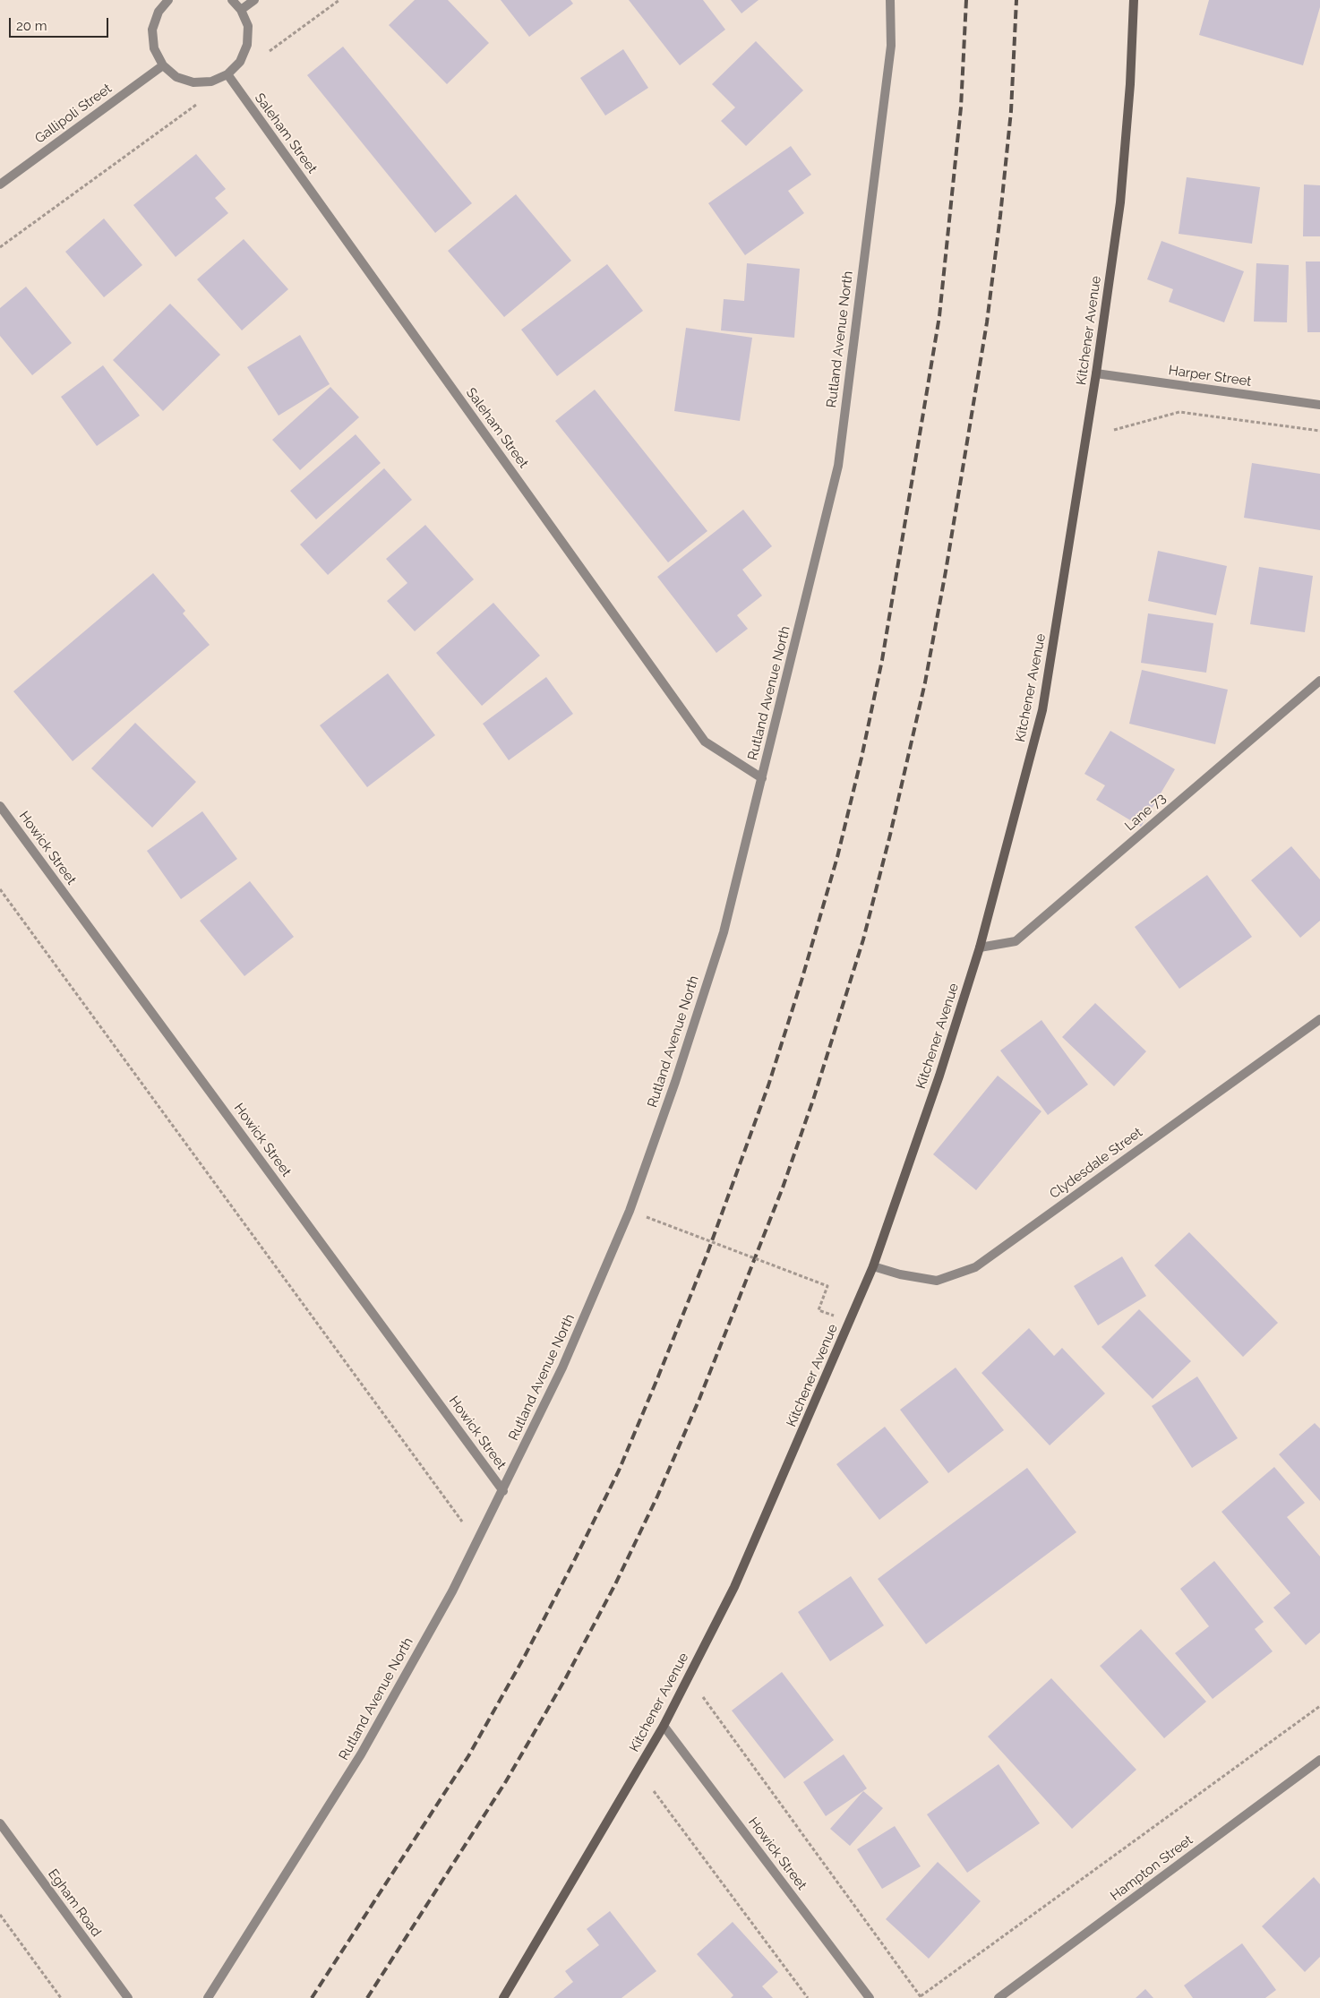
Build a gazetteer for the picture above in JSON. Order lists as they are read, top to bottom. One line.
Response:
{"streets":{"street":["Gallipoli Street","Saleham Street","Kitchener Avenue","Rutland Avenue North","Harper Street","Lane 73","Howick Street","Clydesdale Street","Hampton Street","Egham Road"]},"crossings":[["Saleham Street","Rutland Avenue North"],["Kitchener Avenue","Harper Street"],["Kitchener Avenue","Lane 73"],["Kitchener Avenue","Howick Street"],["Kitchener Avenue","Clydesdale Street"],["Rutland Avenue North","Howick Street"]],"scale_bar":"20 m"}
